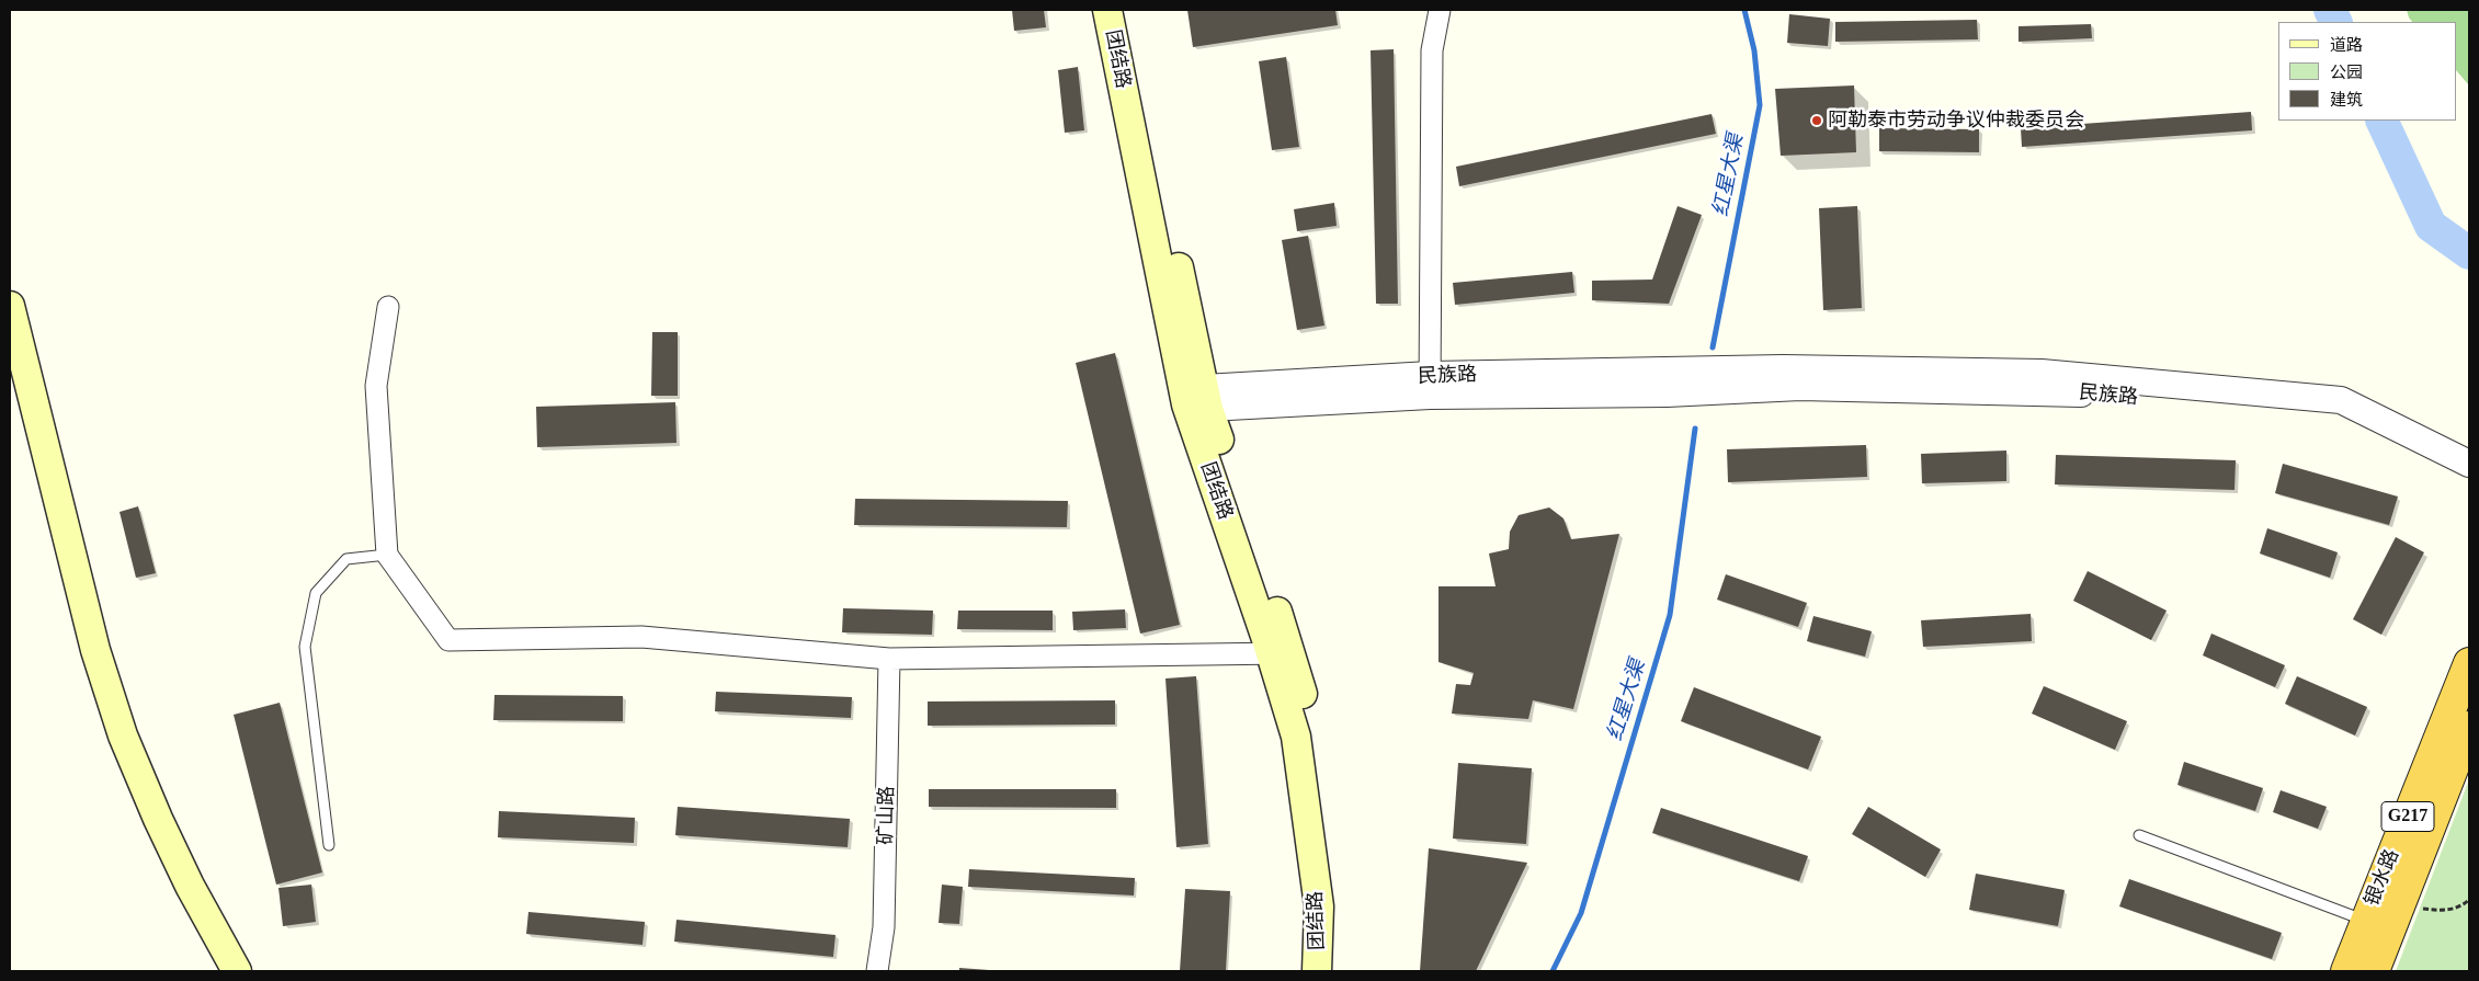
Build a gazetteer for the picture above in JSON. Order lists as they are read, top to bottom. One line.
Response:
{"streets":{"highway":["G217","银水路"],"main road":["团结路"],"street":["民族路","矿山路"]},"crossings":[["团结路","民族路"]],"water":["红星大渠"],"places":["阿勒泰市劳动争议仲裁委员会"],"legend":["道路","公园","建筑"]}
